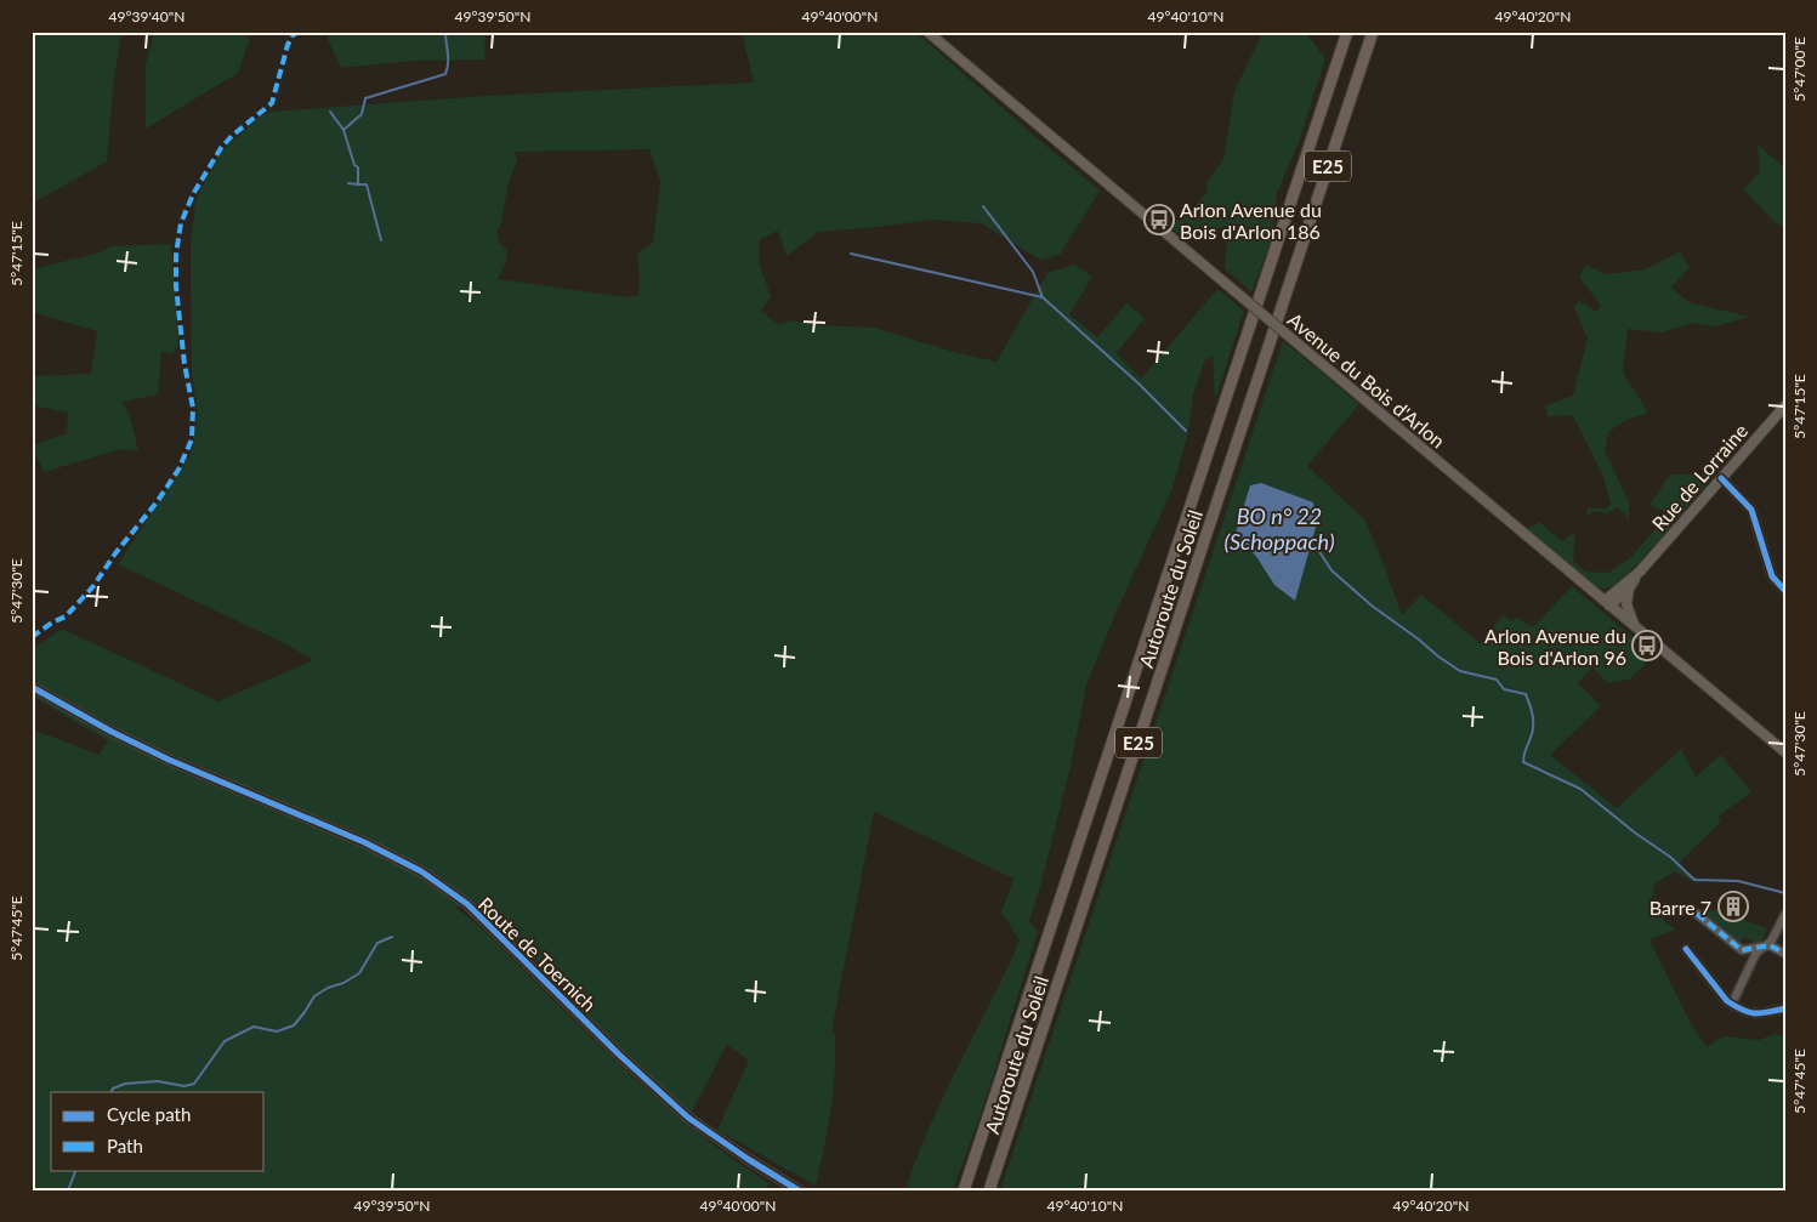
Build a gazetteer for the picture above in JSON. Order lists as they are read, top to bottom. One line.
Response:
{"streets":{"highway":["E25","Autoroute du Soleil"],"main road":["Avenue du Bois d'Arlon","Rue de Lorraine","Route de Toernich"]},"crossings":[["Avenue du Bois d'Arlon","Rue de Lorraine"]],"water":["BO n° 22 (Schoppach)"],"places":{"bus stop":["Arlon Avenue du Bois d'Arlon 186","Arlon Avenue du Bois d'Arlon 96"],"building":["Barre 7"]},"legend":["Cycle path","Path"],"coordinates":["49°39'40\"N","49°39'50\"N","49°40'00\"N","49°40'10\"N","49°40'20\"N","5°47'00\"E","5°47'15\"E","5°47'30\"E","5°47'45\"E"]}
